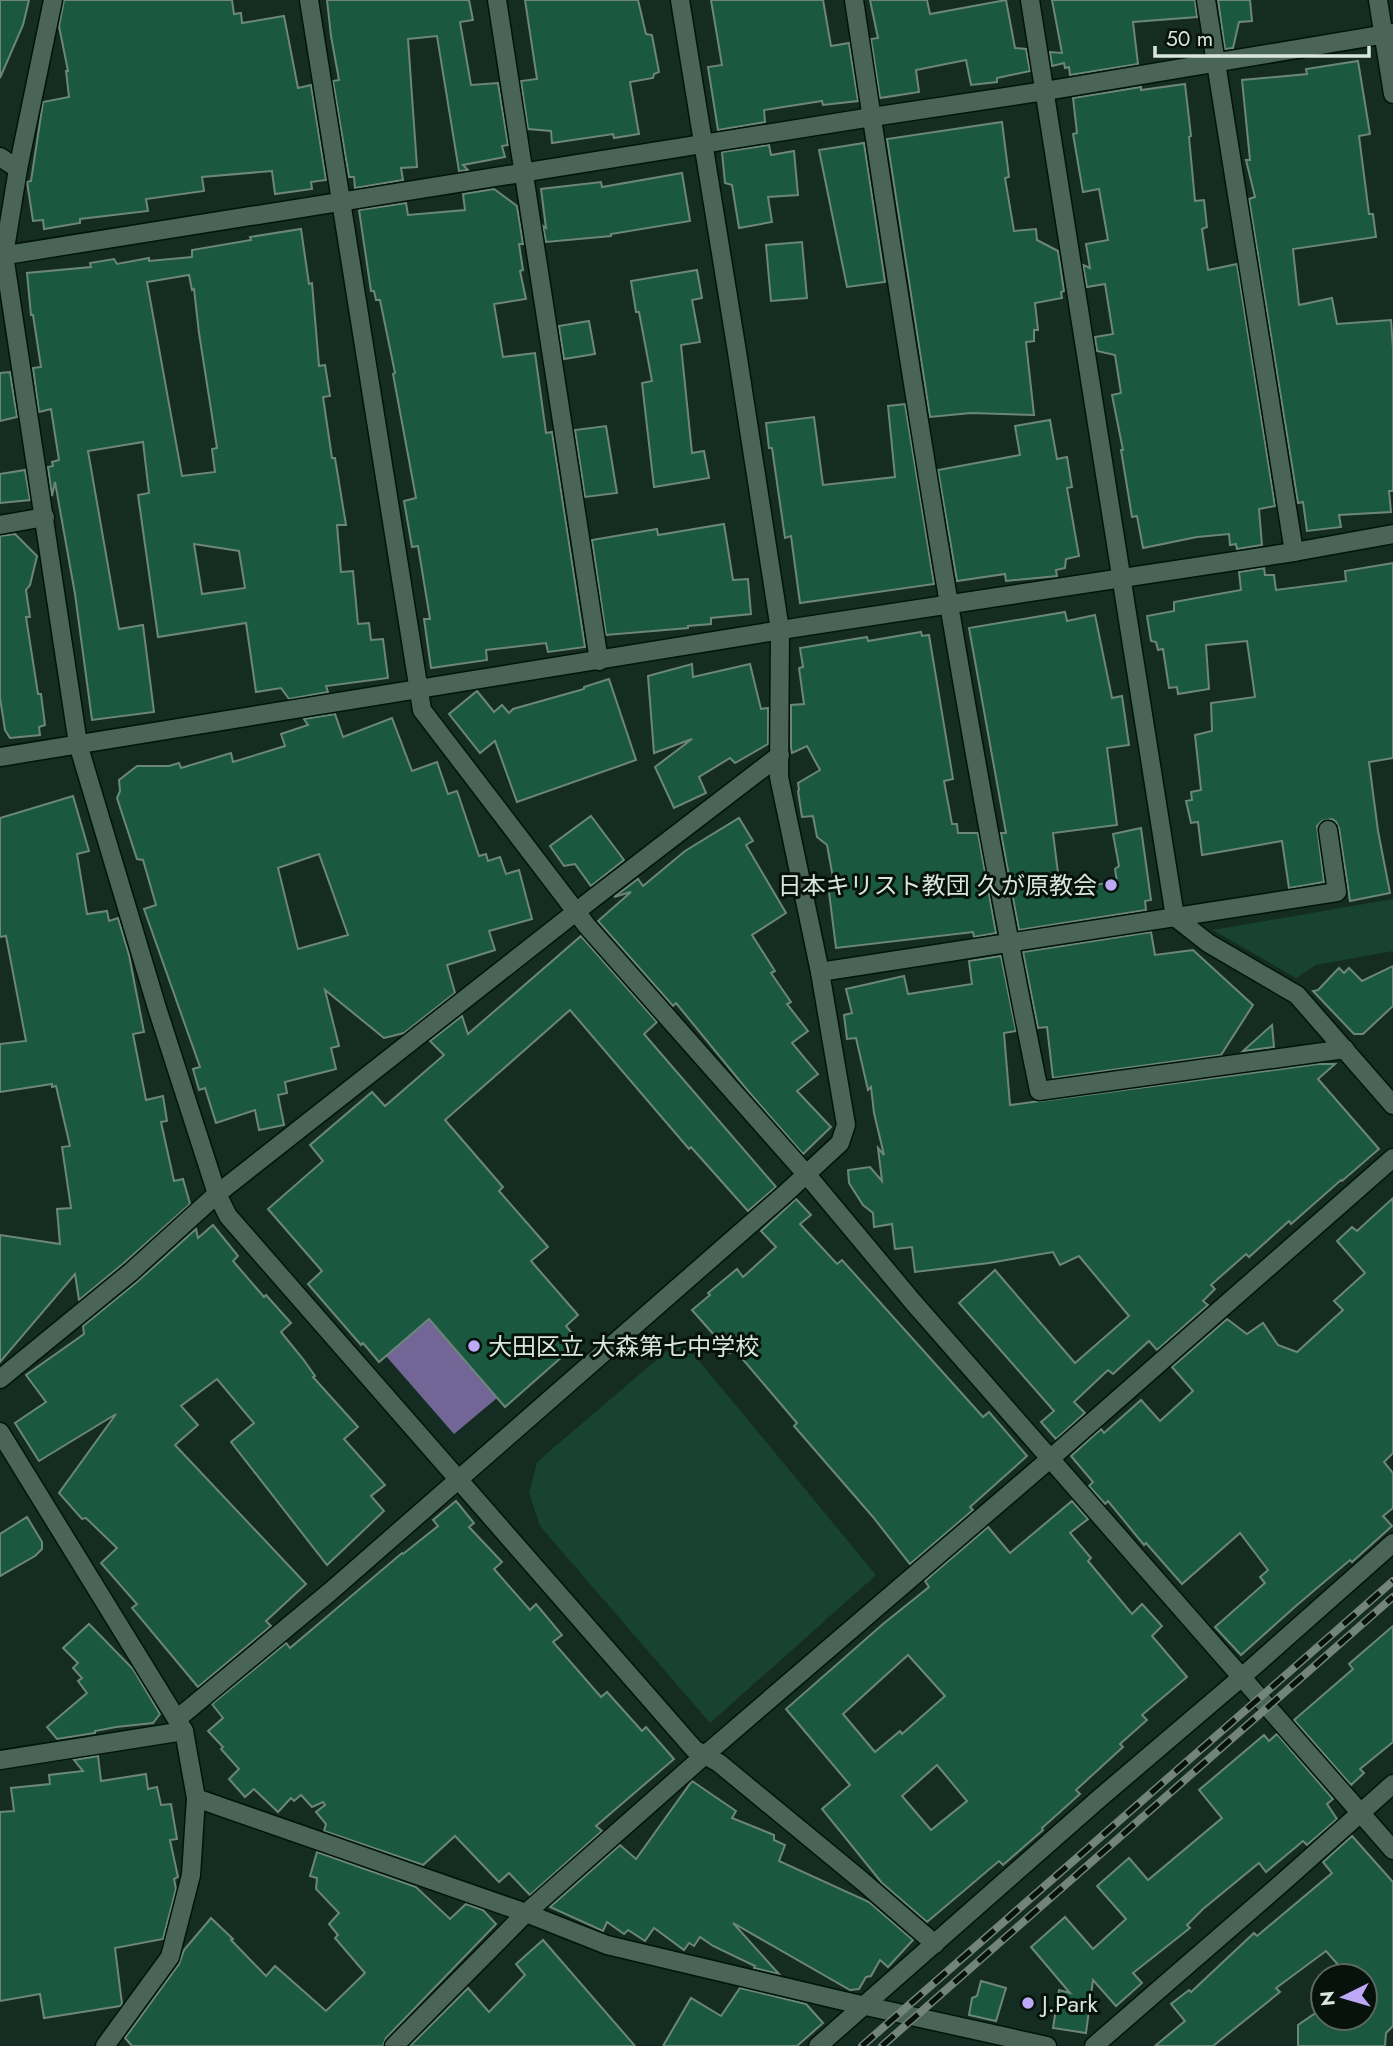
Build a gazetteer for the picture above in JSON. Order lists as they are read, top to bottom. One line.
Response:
{"places":["日本キリスト教団 久が原教会","大田区立 大森第七中学校","J.Park"],"scale_bar":"50 m","north":"left"}
